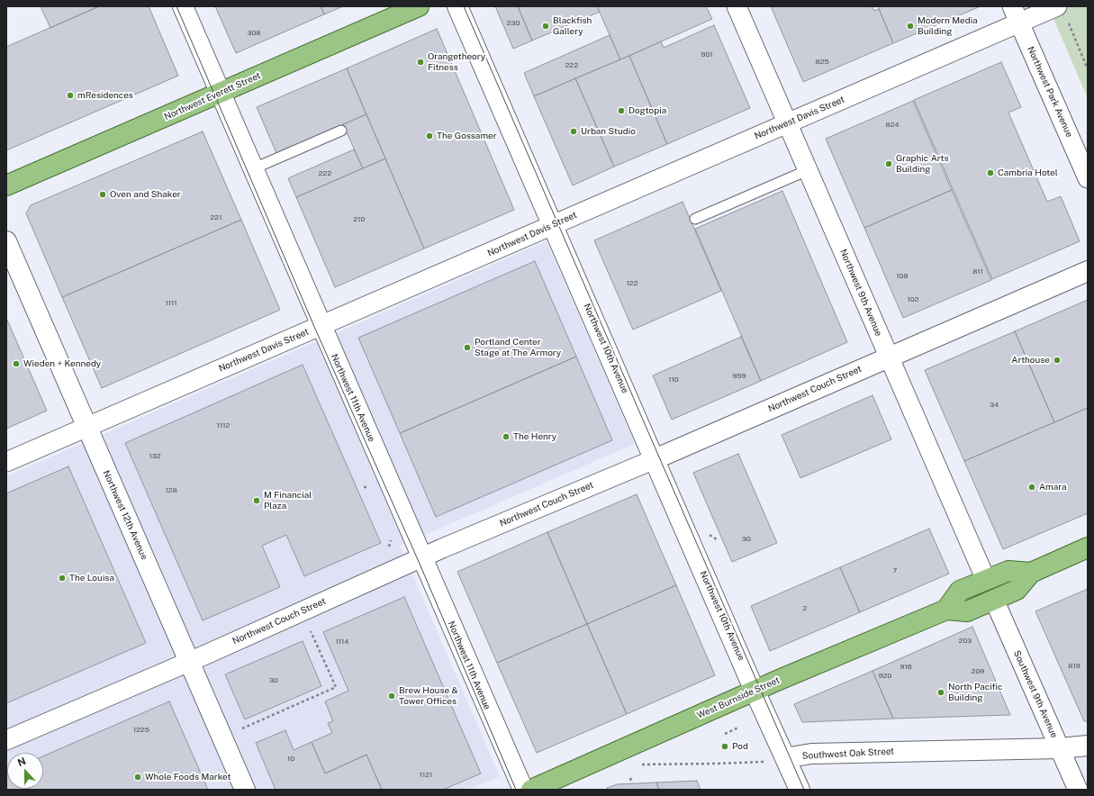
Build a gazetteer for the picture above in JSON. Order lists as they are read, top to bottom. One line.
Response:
{"streets":{"main road":["Northwest Everett Street","West Burnside Street"],"street":["Northwest Park Avenue","Northwest Davis Street","Northwest 9th Avenue","Northwest 10th Avenue","Northwest Couch Street","Northwest 11th Avenue","Northwest 12th Avenue","Southwest 9th Avenue","Southwest Oak Street"]},"crossings":[["Northwest Park Avenue","Northwest Davis Street"],["Northwest Everett Street","Northwest 11th Avenue"],["Northwest Davis Street","Northwest 9th Avenue"],["Northwest Davis Street","Northwest 10th Avenue"],["Northwest Davis Street","Northwest 11th Avenue"],["Northwest Davis Street","Northwest 12th Avenue"],["Northwest 9th Avenue","Northwest Couch Street"],["Northwest 9th Avenue","West Burnside Street"],["Northwest 10th Avenue","Northwest Couch Street"],["Northwest 10th Avenue","West Burnside Street"],["Northwest 10th Avenue","Southwest Oak Street"],["Northwest Couch Street","Northwest 11th Avenue"],["Northwest Couch Street","Northwest 12th Avenue"],["Southwest 9th Avenue","West Burnside Street"],["Southwest 9th Avenue","Southwest Oak Street"]],"places":["Blackfish Gallery","Modern Media Building","Orangetheory Fitness","mResidences","Dogtopia","Urban Studio","The Gossamer","Graphic Arts Building","Cambria Hotel","Oven and Shaker","Portland Center Stage at The Armory","Arthouse","Wieden + Kennedy","The Henry","Amara","M Financial Plaza","The Louisa","North Pacific Building","Brew House & Tower Offices","Pod","Whole Foods Market"],"house_numbers":["230","308","901","825","222","824","222","221","210","811","108","122","102","1111","959","110","34","1112","132","128","30","7","2","203","1114","819","916","209","920","30","1225","10","1121"],"north":"top"}
